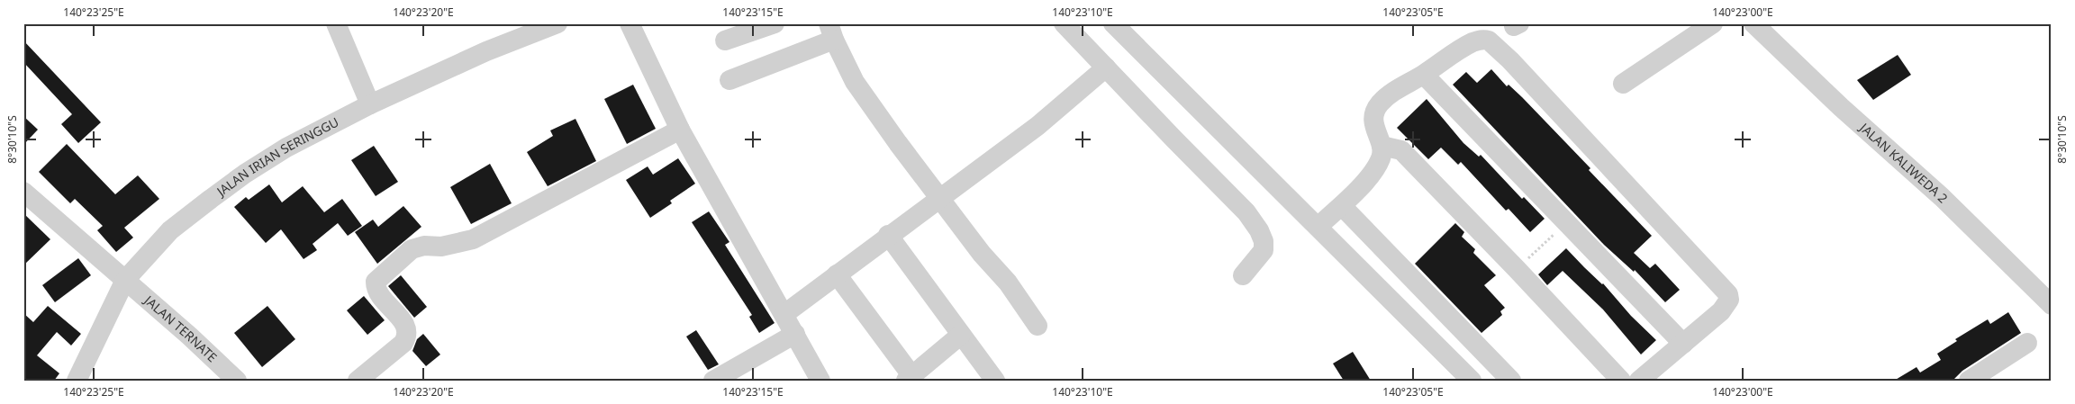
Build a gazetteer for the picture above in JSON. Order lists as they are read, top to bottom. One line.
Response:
{"streets":{"street":["JALAN IRIAN SERINGGU","JALAN KALIWEDA 2","JALAN TERNATE"]},"crossings":[["JALAN IRIAN SERINGGU","JALAN TERNATE"]],"coordinates":["140°23'25\"E","140°23'20\"E","140°23'15\"E","140°23'10\"E","140°23'05\"E","140°23'00\"E","8°30'10\"S"]}
